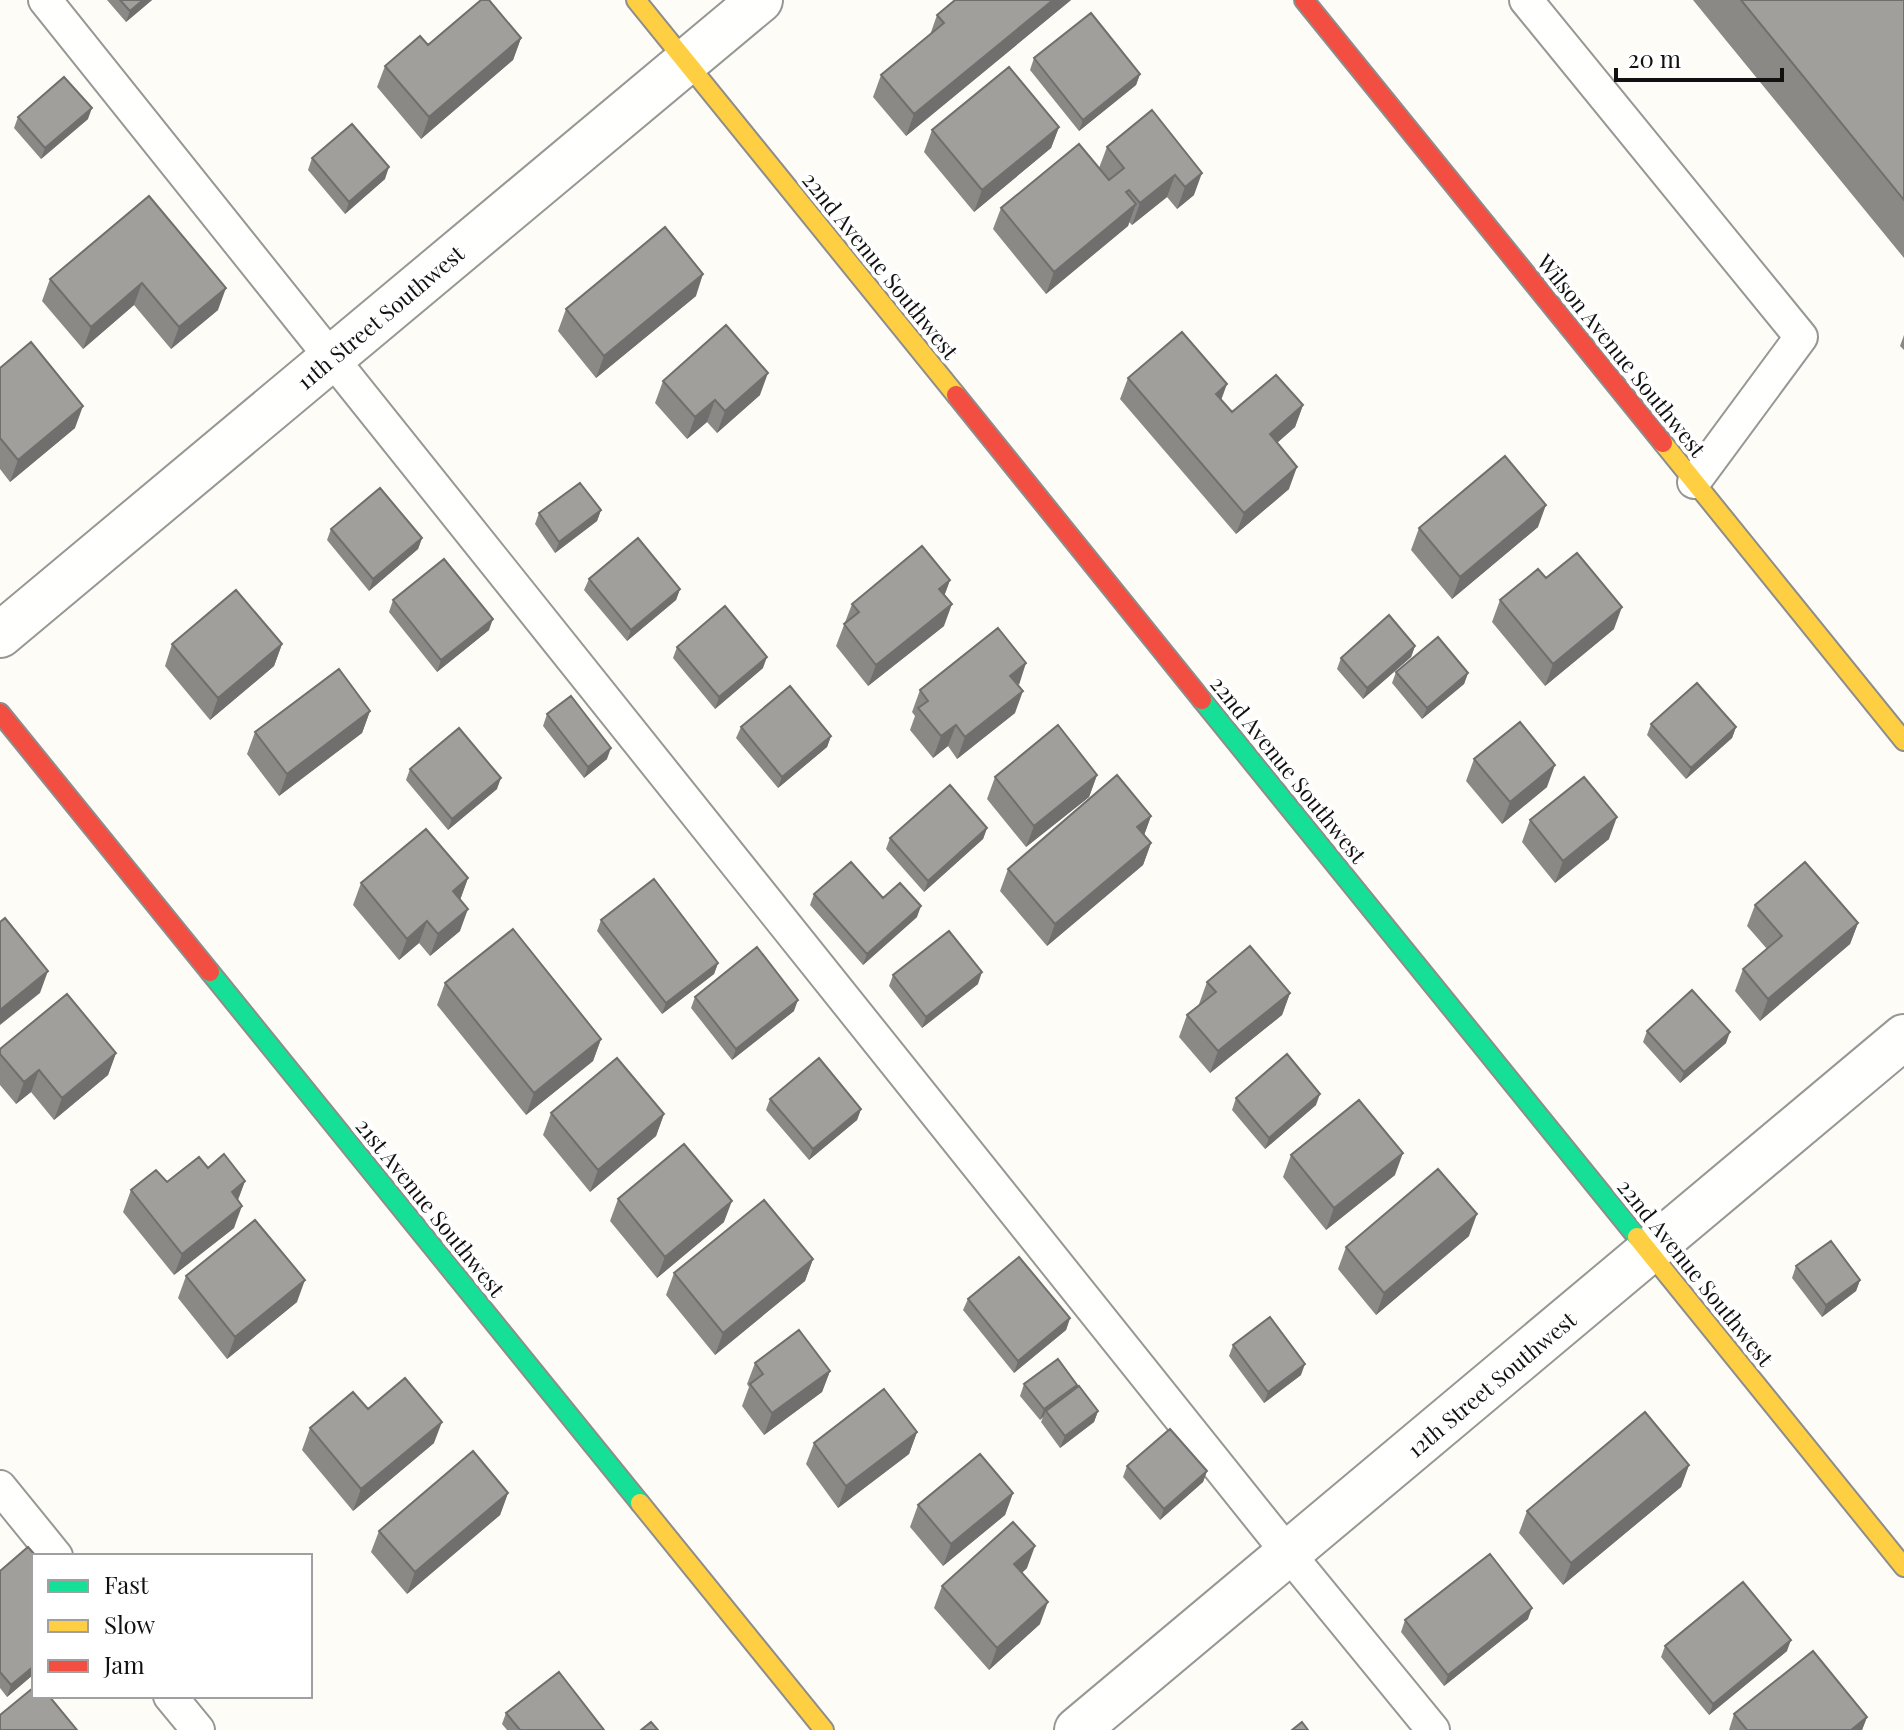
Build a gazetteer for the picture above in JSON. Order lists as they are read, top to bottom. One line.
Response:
{"streets":{"street":["22nd Avenue Southwest","11th Street Southwest","Wilson Avenue Southwest","21st Avenue Southwest","12th Street Southwest"]},"crossings":[["22nd Avenue Southwest","11th Street Southwest"],["22nd Avenue Southwest","12th Street Southwest"]],"legend":["Fast","Slow","Jam"],"scale_bar":"20 m"}
